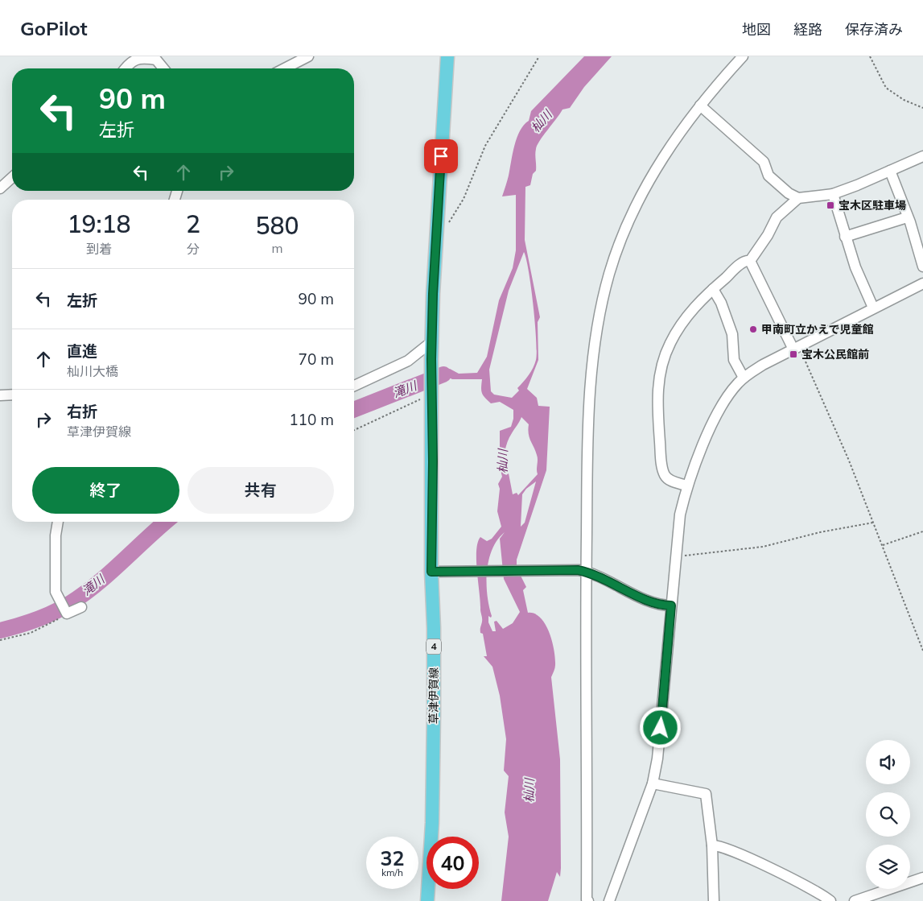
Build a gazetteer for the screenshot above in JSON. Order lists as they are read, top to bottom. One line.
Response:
{"streets":{"main road":["4","草津伊賀線"]},"water":["杣川","滝川"],"places":{"transit":["宝木区駐車場","宝木公民館前"],"other":["甲南町立かえで児童館"]},"page":{"header":"GoPilot","nav":["地図","経路","保存済み"],"turn":["90 m","左折"],"eta":["19:18","到着","2","分","580","m"],"list":[{"name":"左折","value":"90 m"},{"name":"直進","note":"杣川大橋","value":"70 m"},{"name":"右折","note":"草津伊賀線","value":"110 m"}],"buttons":["終了","共有"],"speed":"32 km/h","limit":"40"}}
